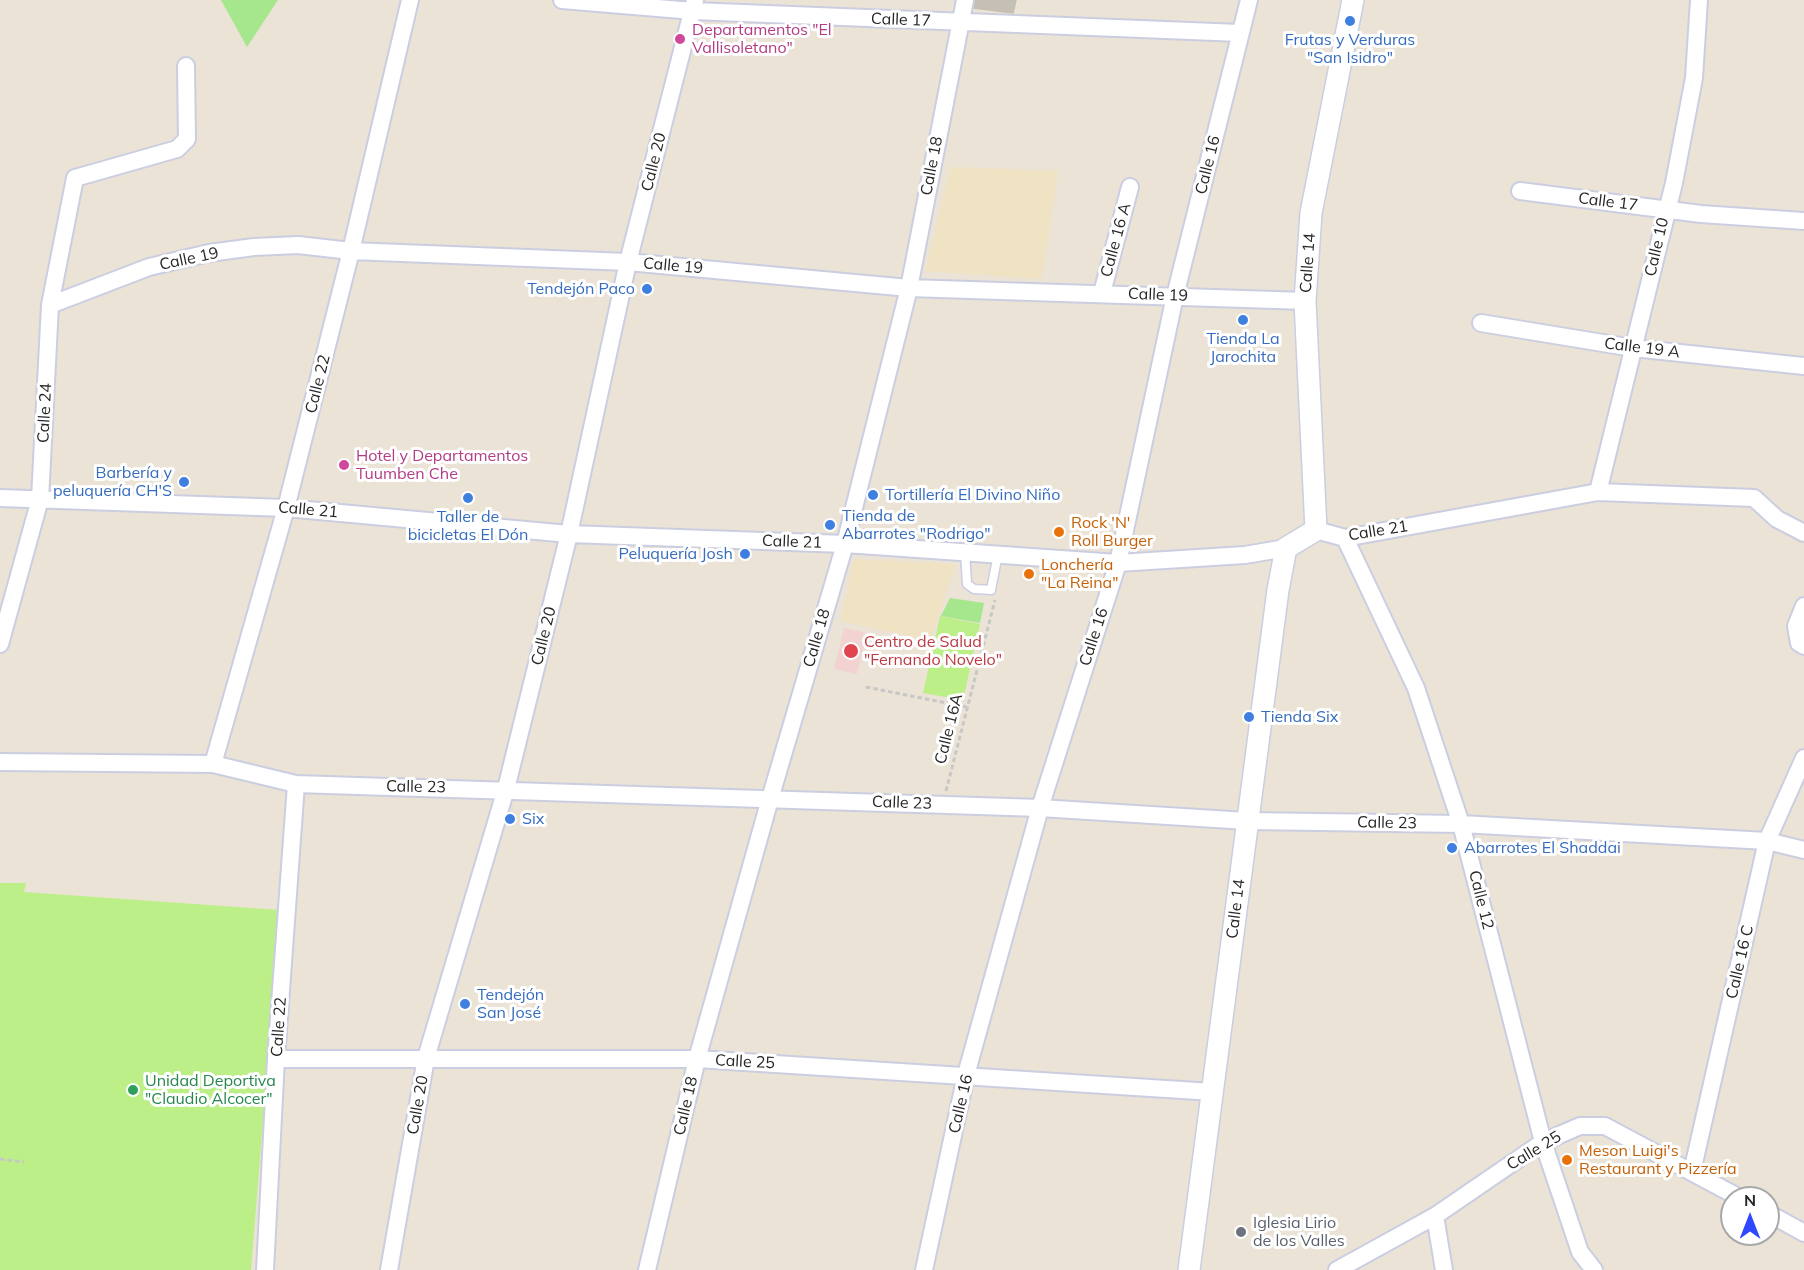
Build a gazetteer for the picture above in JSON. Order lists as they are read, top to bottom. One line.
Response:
{"streets":{"street":["Calle 17","Calle 20","Calle 16","Calle 18","Calle 16 A","Calle 10","Calle 19","Calle 14","Calle 19 A","Calle 22","Calle 24","Calle 21","Calle 23","Calle 12","Calle 16 C","Calle 25"],"path":["Calle 16A"]},"crossings":[["Calle 17","Calle 20"],["Calle 17","Calle 16"],["Calle 17","Calle 18"],["Calle 17","Calle 10"],["Calle 20","Calle 19"],["Calle 20","Calle 21"],["Calle 20","Calle 23"],["Calle 20","Calle 25"],["Calle 16","Calle 19"],["Calle 16","Calle 21"],["Calle 16","Calle 23"],["Calle 16","Calle 25"],["Calle 18","Calle 19"],["Calle 18","Calle 21"],["Calle 18","Calle 23"],["Calle 18","Calle 25"],["Calle 16 A","Calle 19"],["Calle 10","Calle 19 A"],["Calle 10","Calle 21"],["Calle 19","Calle 14"],["Calle 19","Calle 22"],["Calle 19","Calle 24"],["Calle 14","Calle 21"],["Calle 14","Calle 23"],["Calle 14","Calle 25"],["Calle 22","Calle 21"],["Calle 22","Calle 23"],["Calle 22","Calle 25"],["Calle 24","Calle 21"],["Calle 21","Calle 12"],["Calle 16A","Calle 23"],["Calle 23","Calle 12"],["Calle 23","Calle 16 C"],["Calle 12","Calle 25"],["Calle 16 C","Calle 25"]],"places":["Frutas y Verduras \"San Isidro\"","Departamentos \"El Vallisoletano\"","Tendejón Paco","Tienda La Jarochita","Hotel y Departamentos Tuumben Che","Barbería y peluquería CH'S","Tortillería El Divino Niño","Taller de bicicletas El Dón","Tienda de Abarrotes \"Rodrigo\"","Rock 'N' Roll Burger","Peluquería Josh","Lonchería \"La Reina\"","Centro de Salud \"Fernando Novelo\"","Tienda Six","Six","Abarrotes El Shaddai","Tendejón San José","Unidad Deportiva \"Claudio Alcocer\"","Meson Luigi's Restaurant y Pizzería","Iglesia Lirio de los Valles"],"north":"top"}
